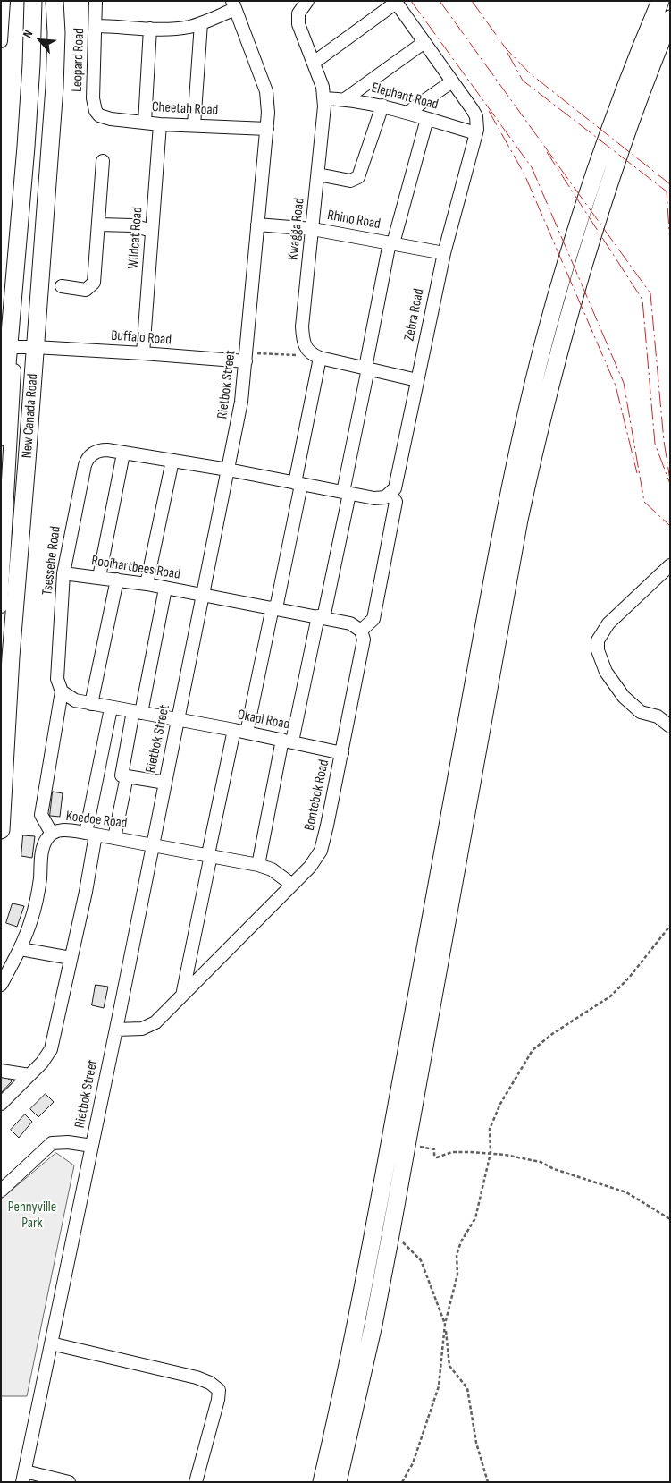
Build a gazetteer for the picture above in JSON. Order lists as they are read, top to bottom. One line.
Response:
{"streets":{"main road":["New Canada Road"],"street":["Leopard Road","Elephant Road","Cheetah Road","Rhino Road","Kwagga Road","Wildcat Road","Zebra Road","Buffalo Road","Rietbok Street","Tsessebe Road","Rooihartbees Road","Okapi Road","Bontebok Road","Koedoe Road"]},"crossings":[["Leopard Road","Cheetah Road"],["Elephant Road","Kwagga Road"],["Elephant Road","Zebra Road"],["Cheetah Road","Wildcat Road"],["Cheetah Road","Rietbok Street"],["Rhino Road","Kwagga Road"],["Rhino Road","Zebra Road"],["Rhino Road","Rietbok Street"],["Wildcat Road","Buffalo Road"],["Buffalo Road","Rietbok Street"],["Buffalo Road","New Canada Road"],["Rietbok Street","Tsessebe Road"],["Rietbok Street","Rooihartbees Road"],["Rietbok Street","Okapi Road"],["Rietbok Street","Bontebok Road"],["Rietbok Street","Koedoe Road"],["Tsessebe Road","Rooihartbees Road"],["Okapi Road","Bontebok Road"],["Bontebok Road","Koedoe Road"]],"parks":["Pennyville Park"],"north":"top left"}
